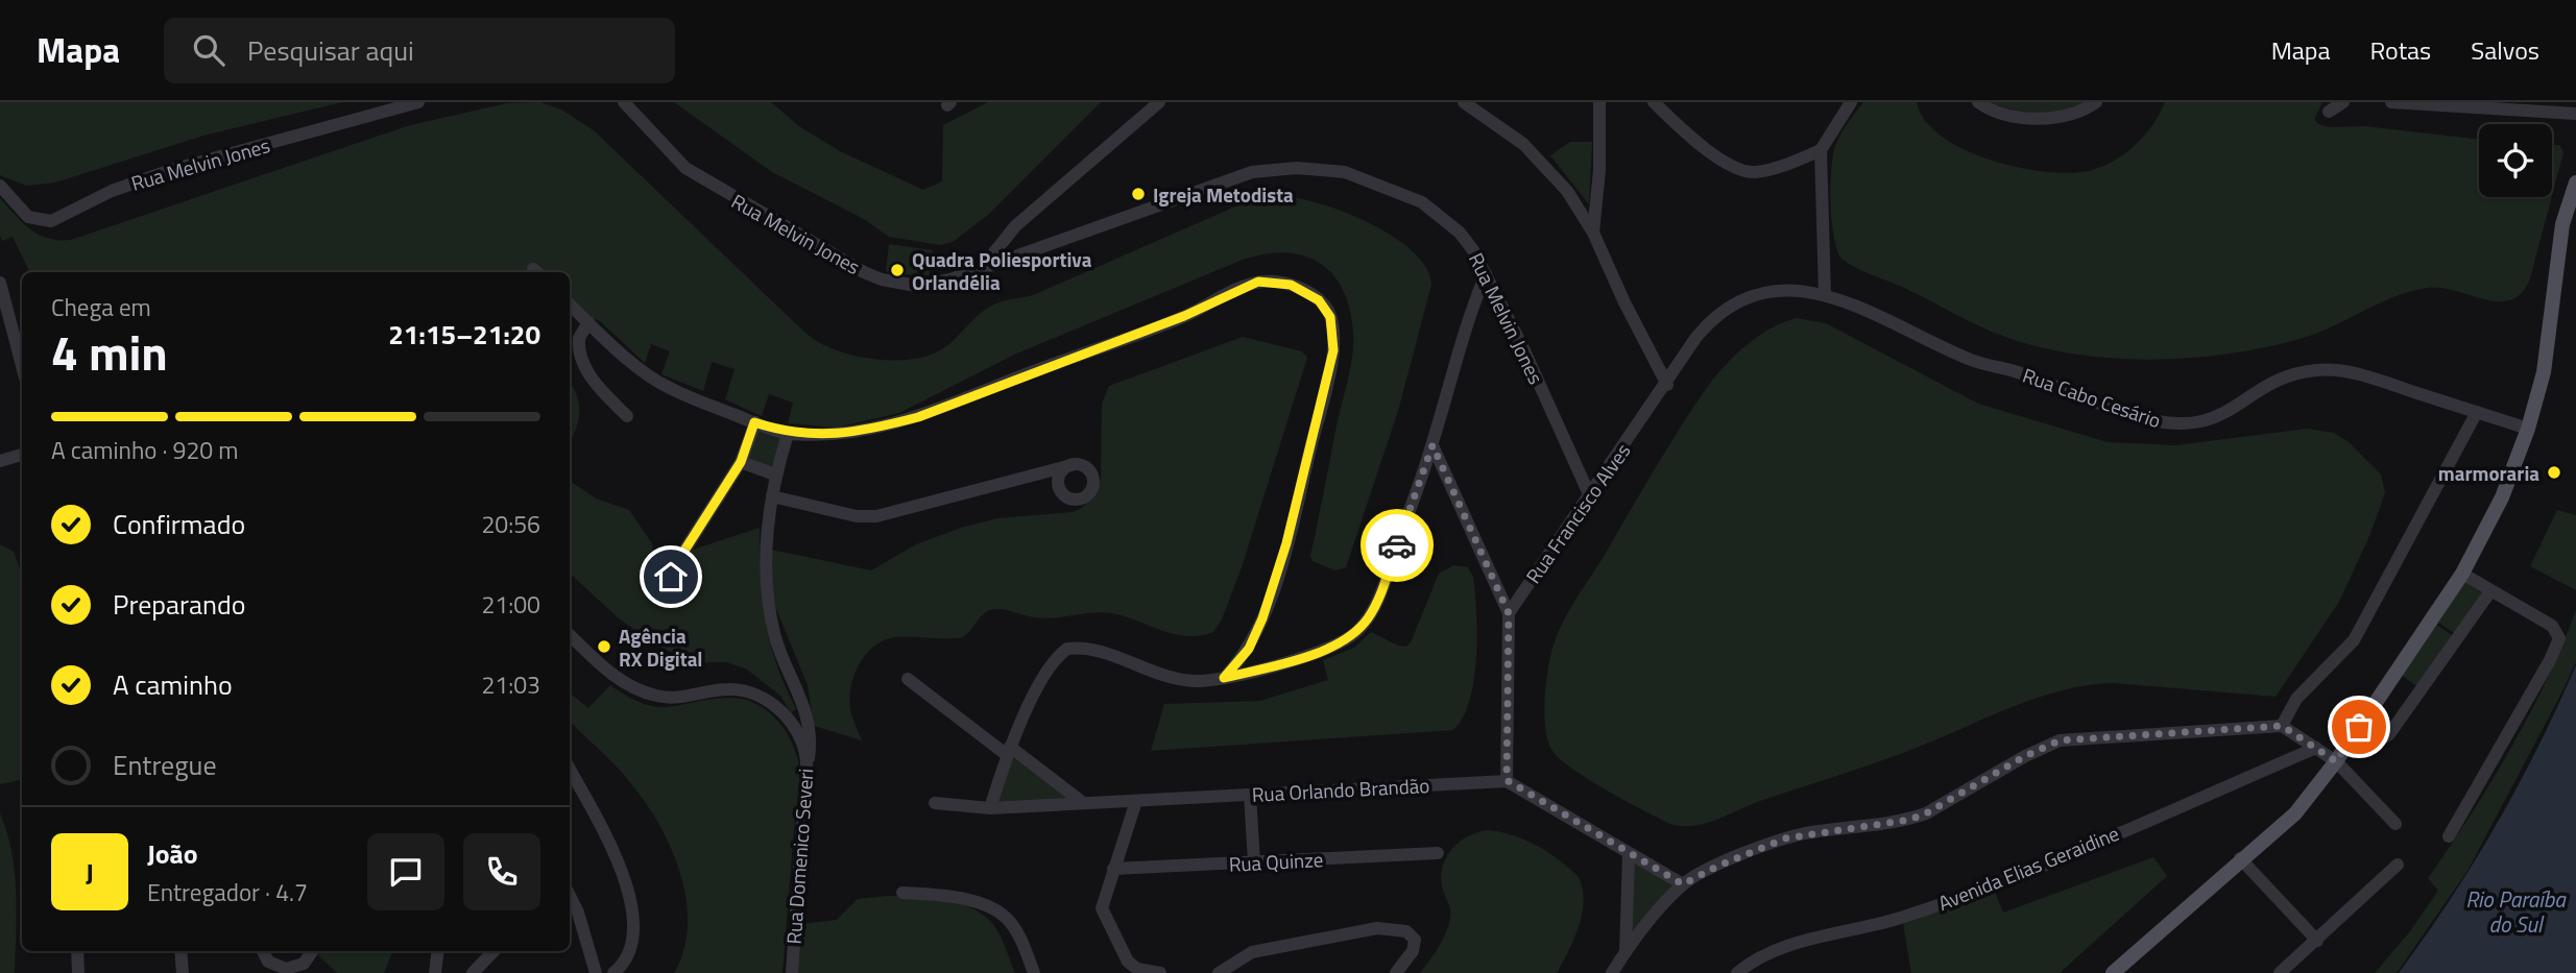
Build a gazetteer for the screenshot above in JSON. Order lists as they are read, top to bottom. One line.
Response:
{"streets":{"street":["Rua Melvin Jones","Rua Cabo Cesário","Rua Francisco Alves","Rua Orlando Brandão","Rua Domenico Severi","Rua Quinze","Avenida Elias Geraidine"]},"crossings":[["Rua Melvin Jones","Rua Francisco Alves"],["Rua Cabo Cesário","Rua Francisco Alves"]],"water":["Rio Paraíba do Sul"],"places":["Igreja Metodista","Quadra Poliesportiva Orlandélia","marmoraria","Agência RX Digital"],"page":{"header":"Mapa","search":"Pesquisar aqui","nav":["Mapa","Rotas","Salvos"],"heading":["4 min","Chega em","21:15–21:20"],"panel":["João","Entregador · 4.7"],"bar":"A caminho · 920 m","list":[["Confirmado","20:56"],["Preparando","21:00"],["A caminho","21:03"],"Entregue"],"round":"J"}}
